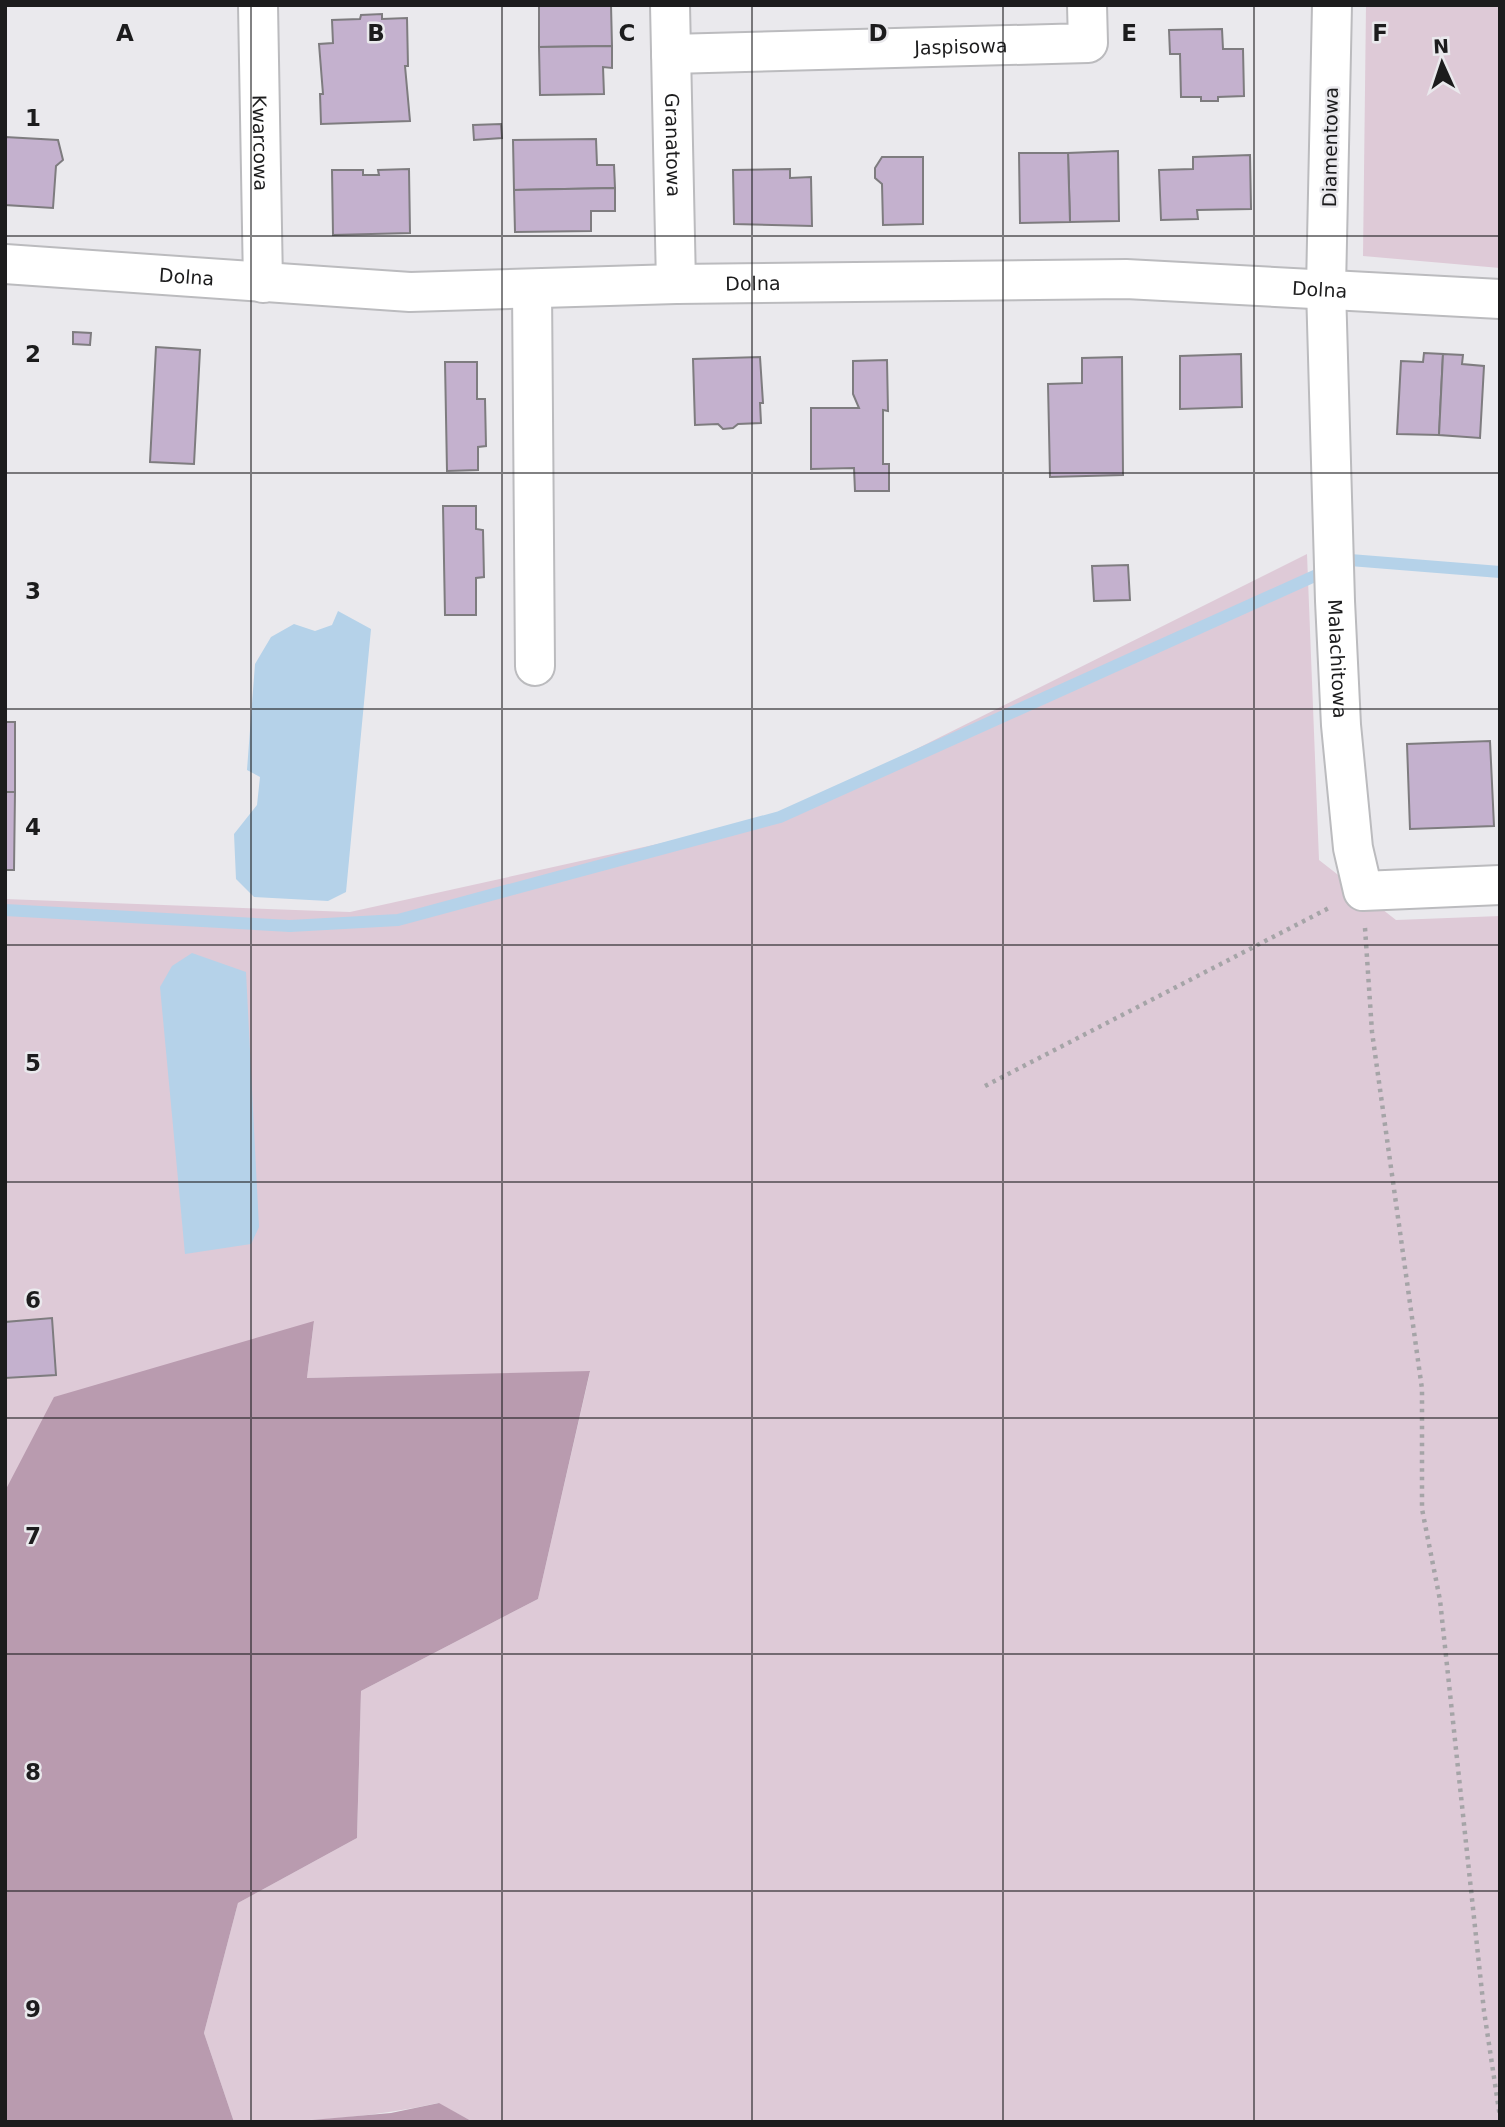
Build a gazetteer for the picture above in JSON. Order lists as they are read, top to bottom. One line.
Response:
{"streets":{"street":["Jaspisowa","Kwarcowa","Granatowa","Diamentowa","Dolna","Malachitowa"]},"crossings":[["Jaspisowa","Granatowa"],["Kwarcowa","Dolna"],["Granatowa","Dolna"],["Diamentowa","Dolna"],["Diamentowa","Malachitowa"],["Dolna","Malachitowa"]],"north":"top","grid":{"columns":["A","B","C","D","E","F"],"rows":["1","2","3","4","5","6","7","8","9"]}}
